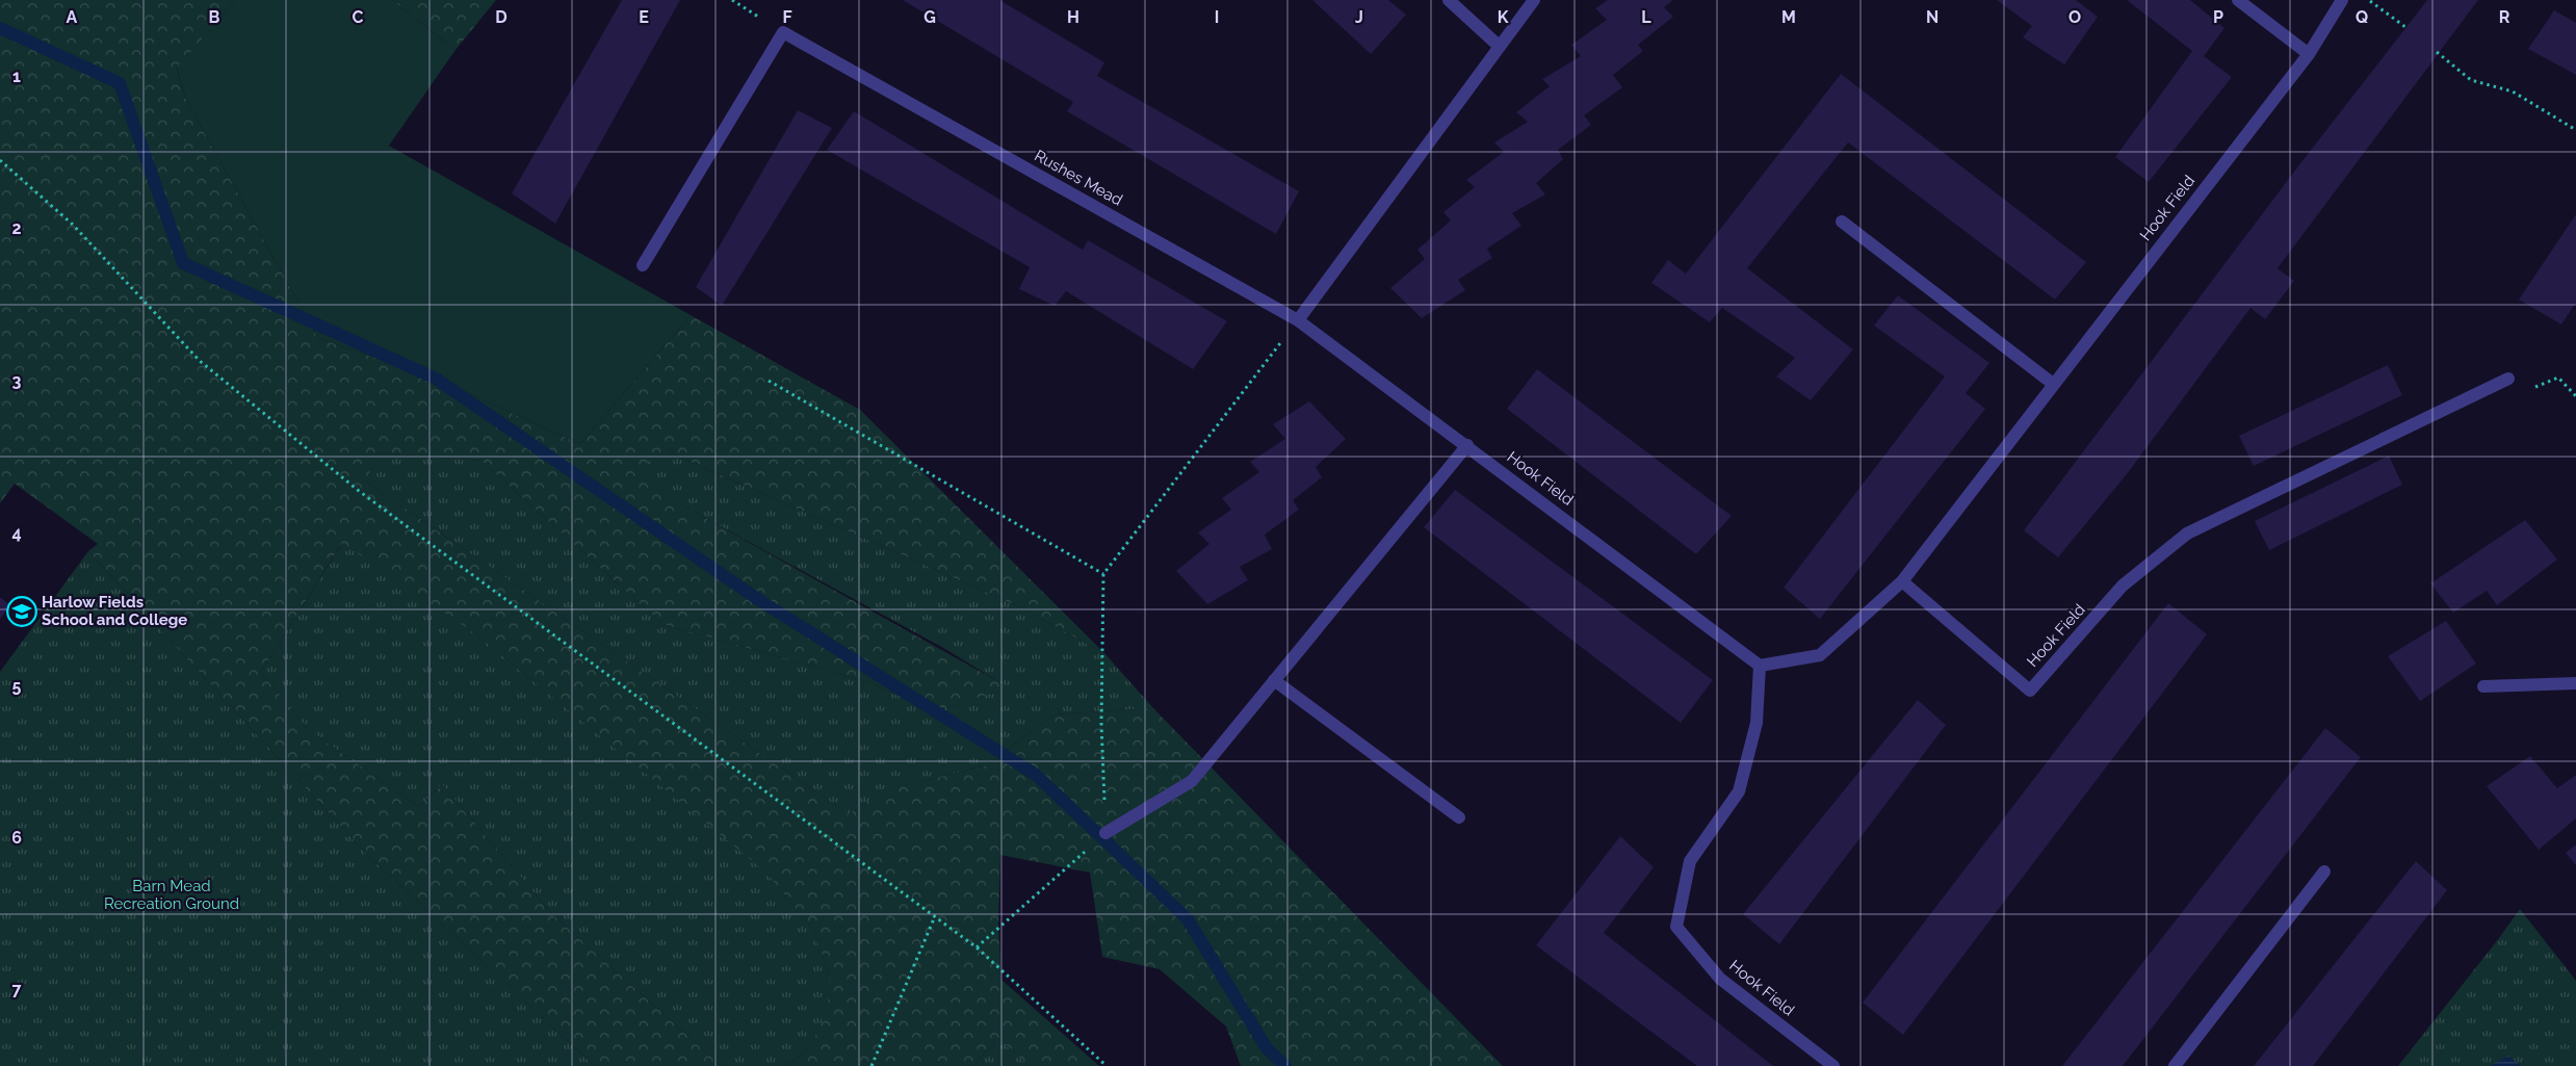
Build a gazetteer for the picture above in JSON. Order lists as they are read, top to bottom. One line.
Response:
{"streets":{"street":["Rushes Mead","Hook Field"]},"crossings":[["Rushes Mead","Hook Field"]],"parks":["Barn Mead Recreation Ground"],"places":{"school or university":["Harlow Fields School and College"]},"grid":{"columns":["A","B","C","D","E","F","G","H","I","J","K","L","M","N","O","P","Q","R"],"rows":["1","2","3","4","5","6","7"]}}
